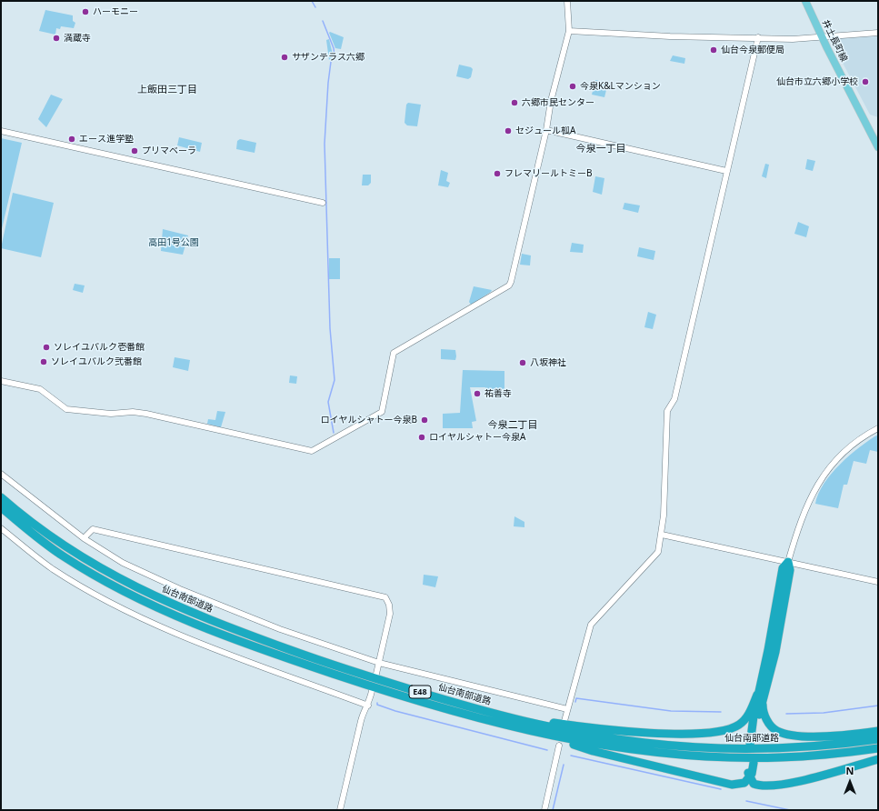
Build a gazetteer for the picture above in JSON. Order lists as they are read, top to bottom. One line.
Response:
{"streets":{"highway":["仙台南部道路","E48"],"main road":["井土長町線"]},"districts":["上飯田三丁目","今泉一丁目","今泉二丁目"],"parks":["高田1号公園"],"places":["ハーモニー","満蔵寺","仙台今泉郵便局","サザンテラス六郷","仙台市立六郷小学校","今泉K&Lマンション","六郷市民センター","セジュール柧A","エース進学塾","プリマベーラ","フレマリールトミーB","ソレイユパルク壱番館","ソレイユパルク弐番館","八坂神社","祐善寺","ロイヤルシャトー今泉B","ロイヤルシャトー今泉A"],"north":"top"}
